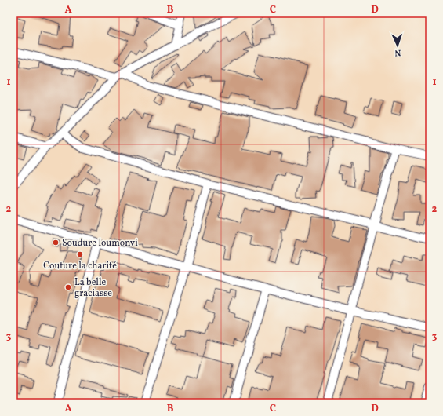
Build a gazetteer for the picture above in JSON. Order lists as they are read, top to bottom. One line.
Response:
{"places":["Soudure loumonvi","Couture la charité","La belle graciasse"],"north":"bottom","grid":{"columns":["A","B","C","D"],"rows":["1","2","3"]}}
